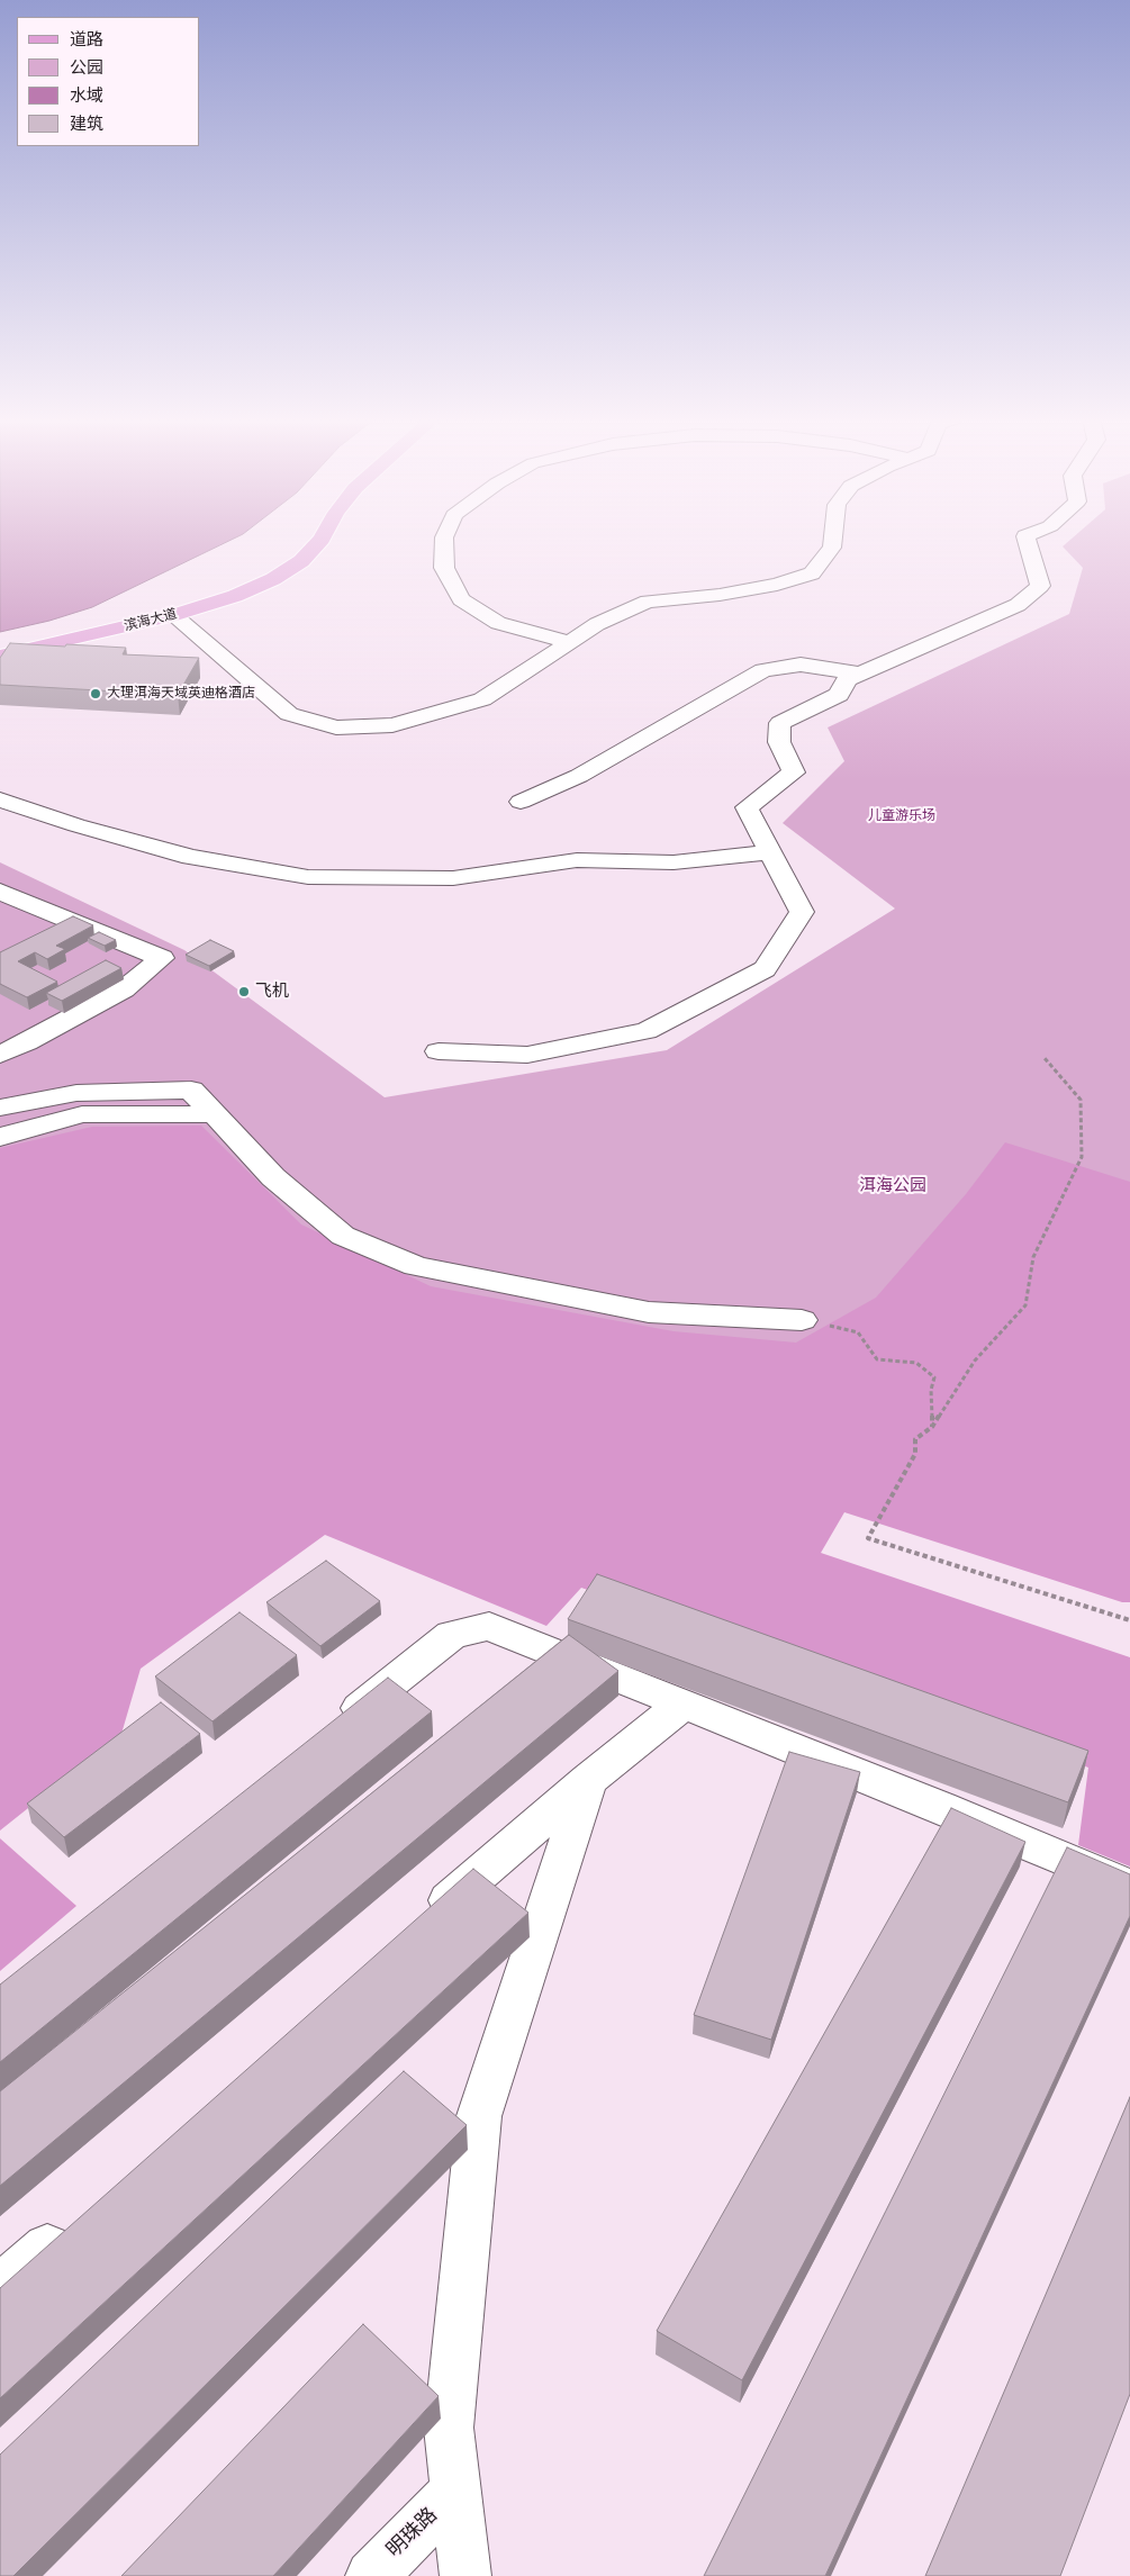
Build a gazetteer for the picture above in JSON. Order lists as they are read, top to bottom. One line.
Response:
{"streets":{"main road":["滨海大道"],"street":["明珠路"]},"parks":["儿童游乐场","洱海公园"],"places":["大理洱海天域英迪格酒店","飞机"],"legend":["道路","公园","水域","建筑"]}
